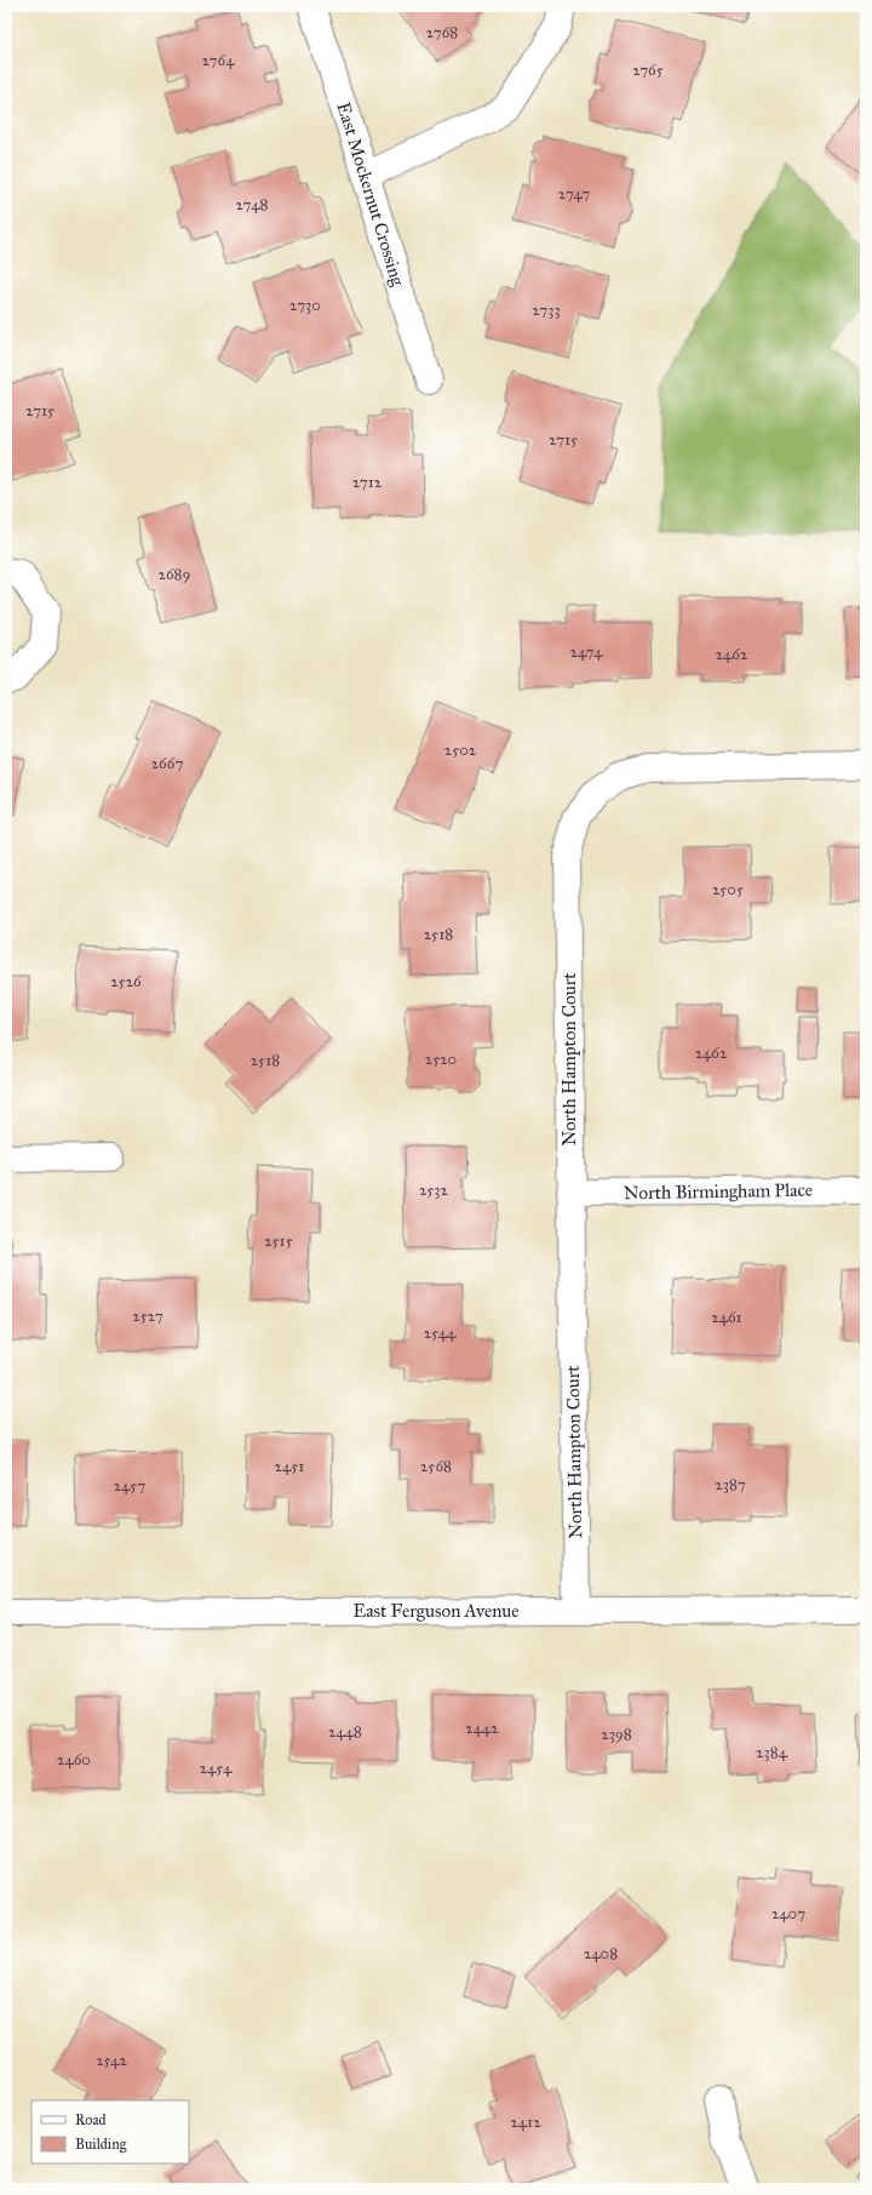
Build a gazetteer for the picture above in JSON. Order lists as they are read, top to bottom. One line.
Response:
{"streets":{"street":["East Mockernut Crossing","North Hampton Court","North Birmingham Place","East Ferguson Avenue"]},"crossings":[["North Hampton Court","North Birmingham Place"],["North Hampton Court","East Ferguson Avenue"]],"house_numbers":["2768","2764","2765","2747","2748","2730","2733","2715","2715","2712","2689","2474","2462","2502","2667","2505","2518","2526","2462","2520","2518","2532","2515","2527","2461","2544","2451","2568","2387","2457","2442","2448","2398","2384","2460","2454","2407","2408","2542","2412"],"legend":["Road","Building"]}
